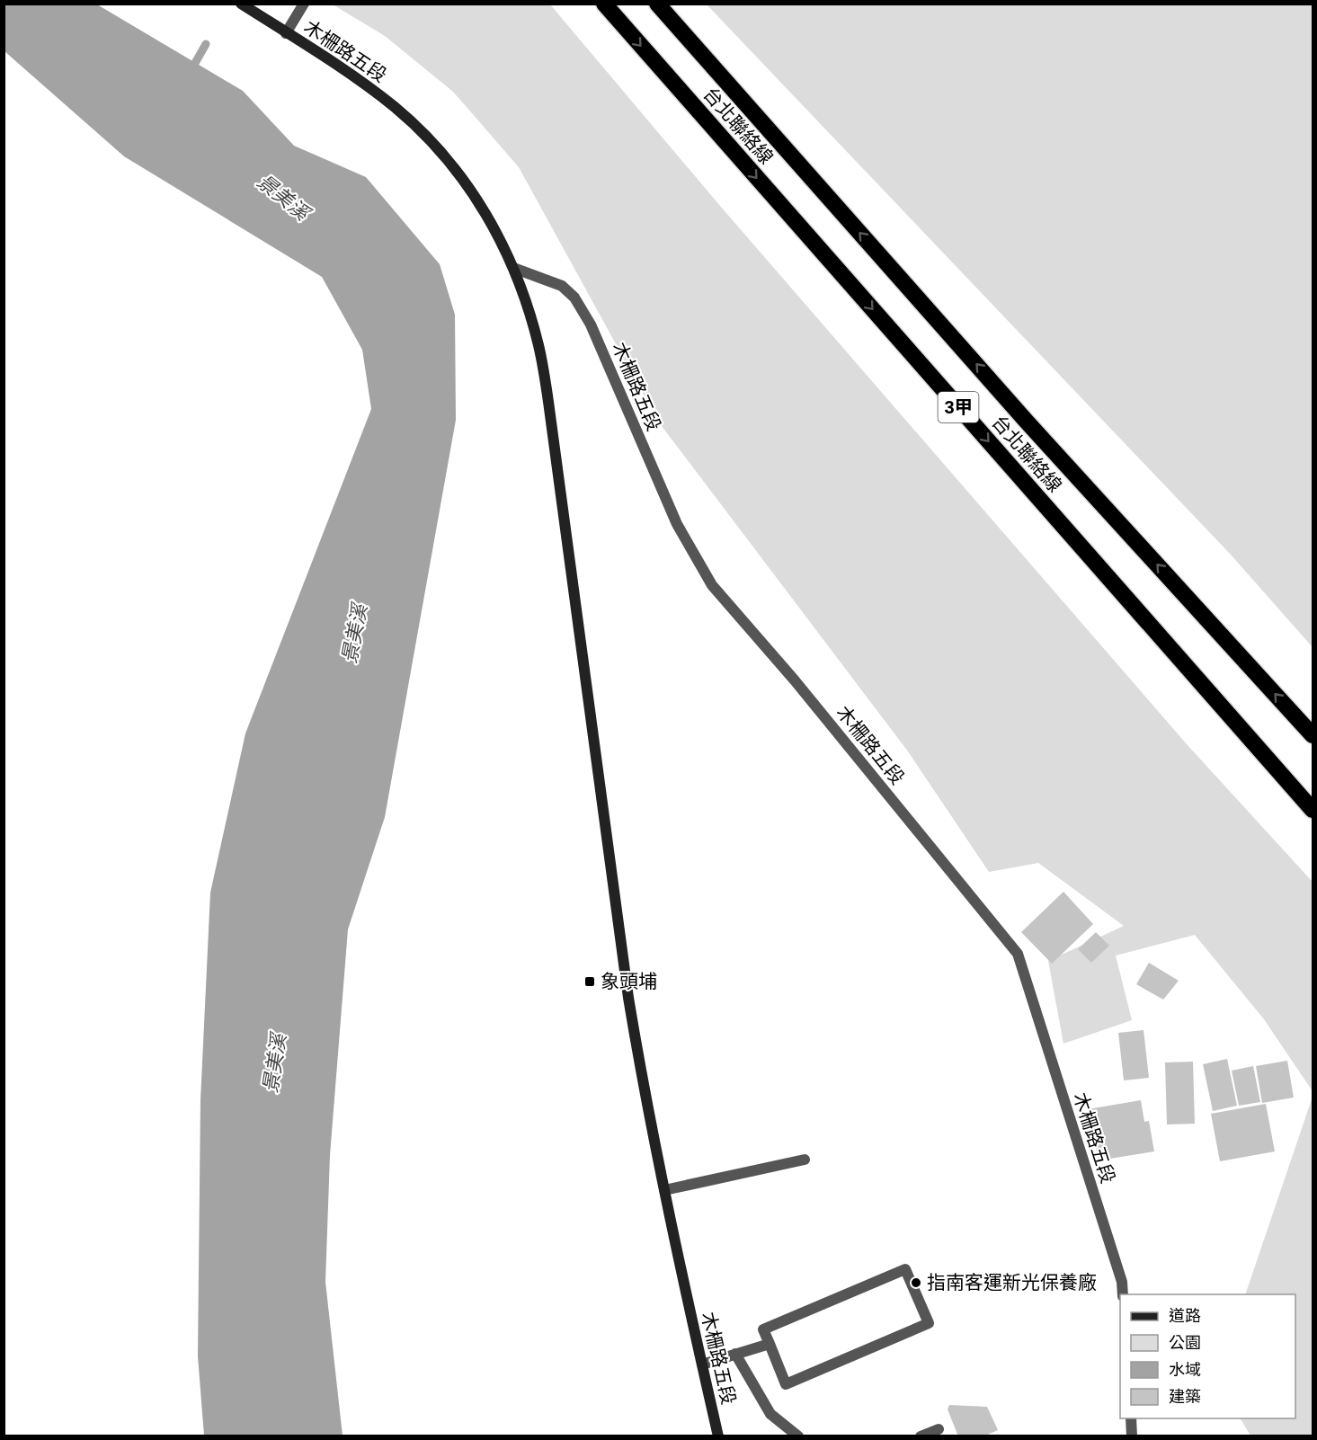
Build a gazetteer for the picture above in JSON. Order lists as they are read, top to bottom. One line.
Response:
{"streets":{"highway":["台北聯絡線","3甲"],"main road":["木柵路五段"]},"water":["景美溪"],"places":{"transit":["象頭埔"],"other":["指南客運新光保養廠"]},"legend":["道路","公園","水域","建築"]}
